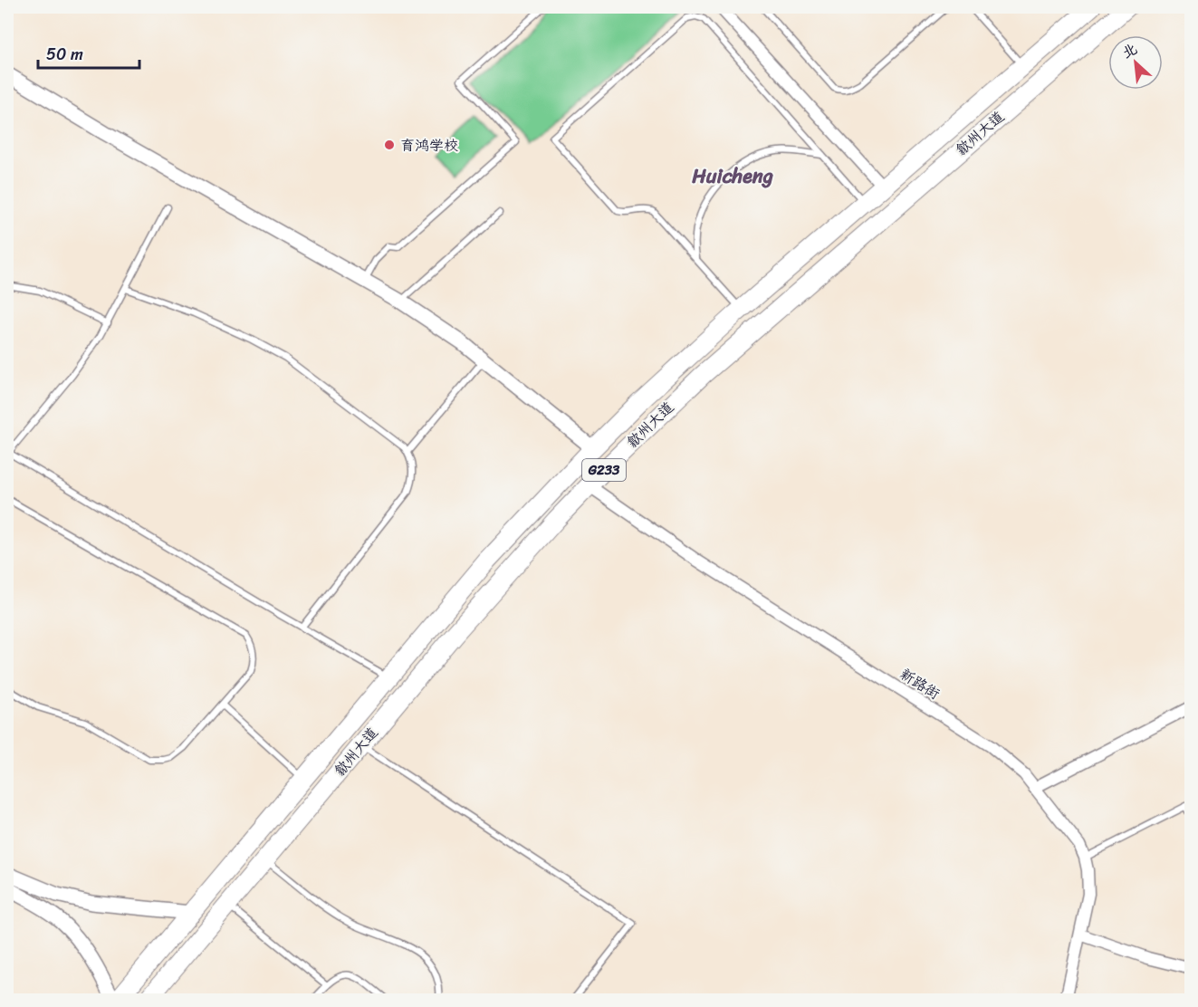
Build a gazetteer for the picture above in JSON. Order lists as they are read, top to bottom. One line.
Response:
{"streets":{"highway":["歙州大道","G233"],"street":["新路街"]},"crossings":[["歙州大道","新路街"]],"districts":["Huicheng"],"places":["育鸿学校"],"scale_bar":"50 m","north":"top left"}
